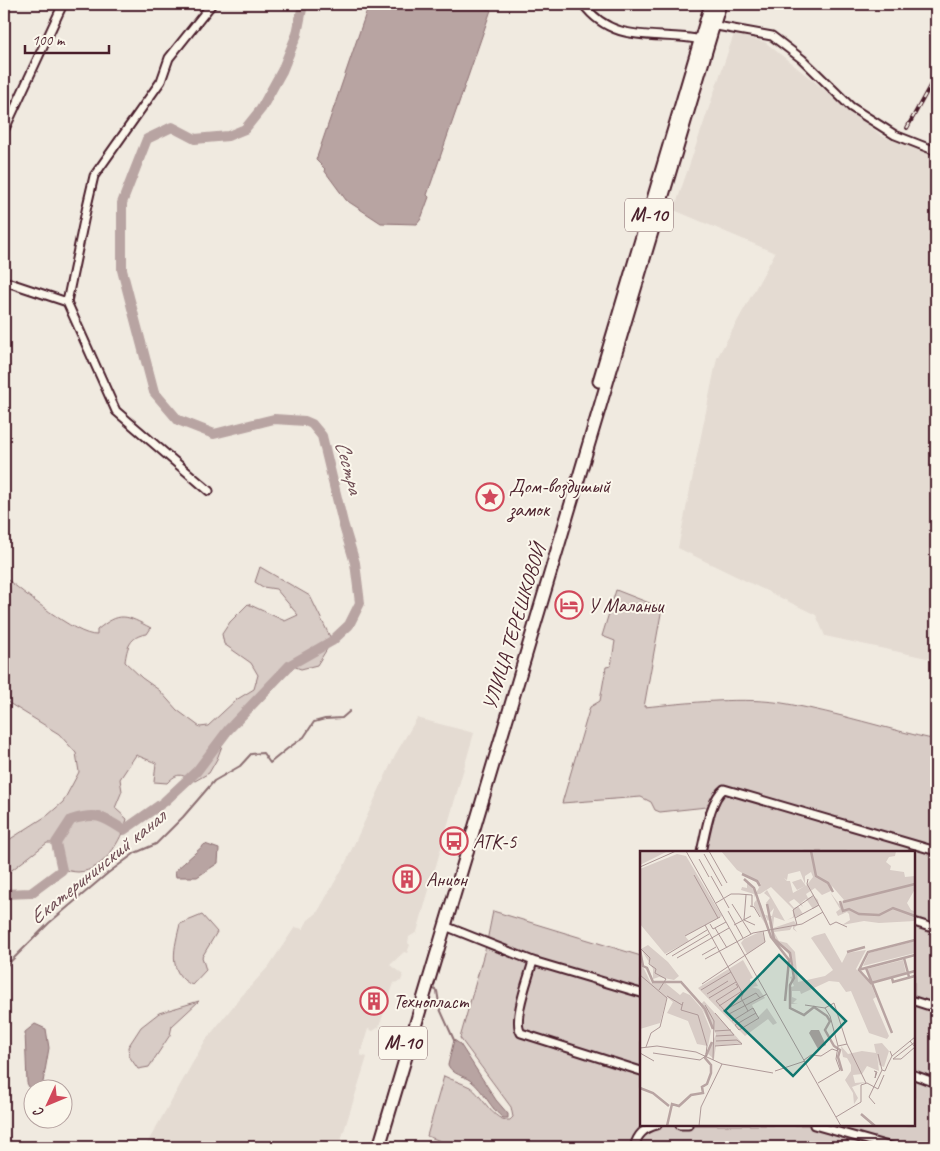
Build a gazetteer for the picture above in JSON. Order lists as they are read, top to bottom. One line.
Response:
{"streets":{"highway":["М-10","УЛИЦА ТЕРЕШКОВОЙ"]},"water":["Сестра","Екатерининский канал"],"places":{"place":["Дом-воздушый замок"],"hotel":["У Маланьи"],"bus stop":["АТК-5"],"building":["Анион","Технопласт"]},"scale_bar":"100 m","north":"bottom left"}
